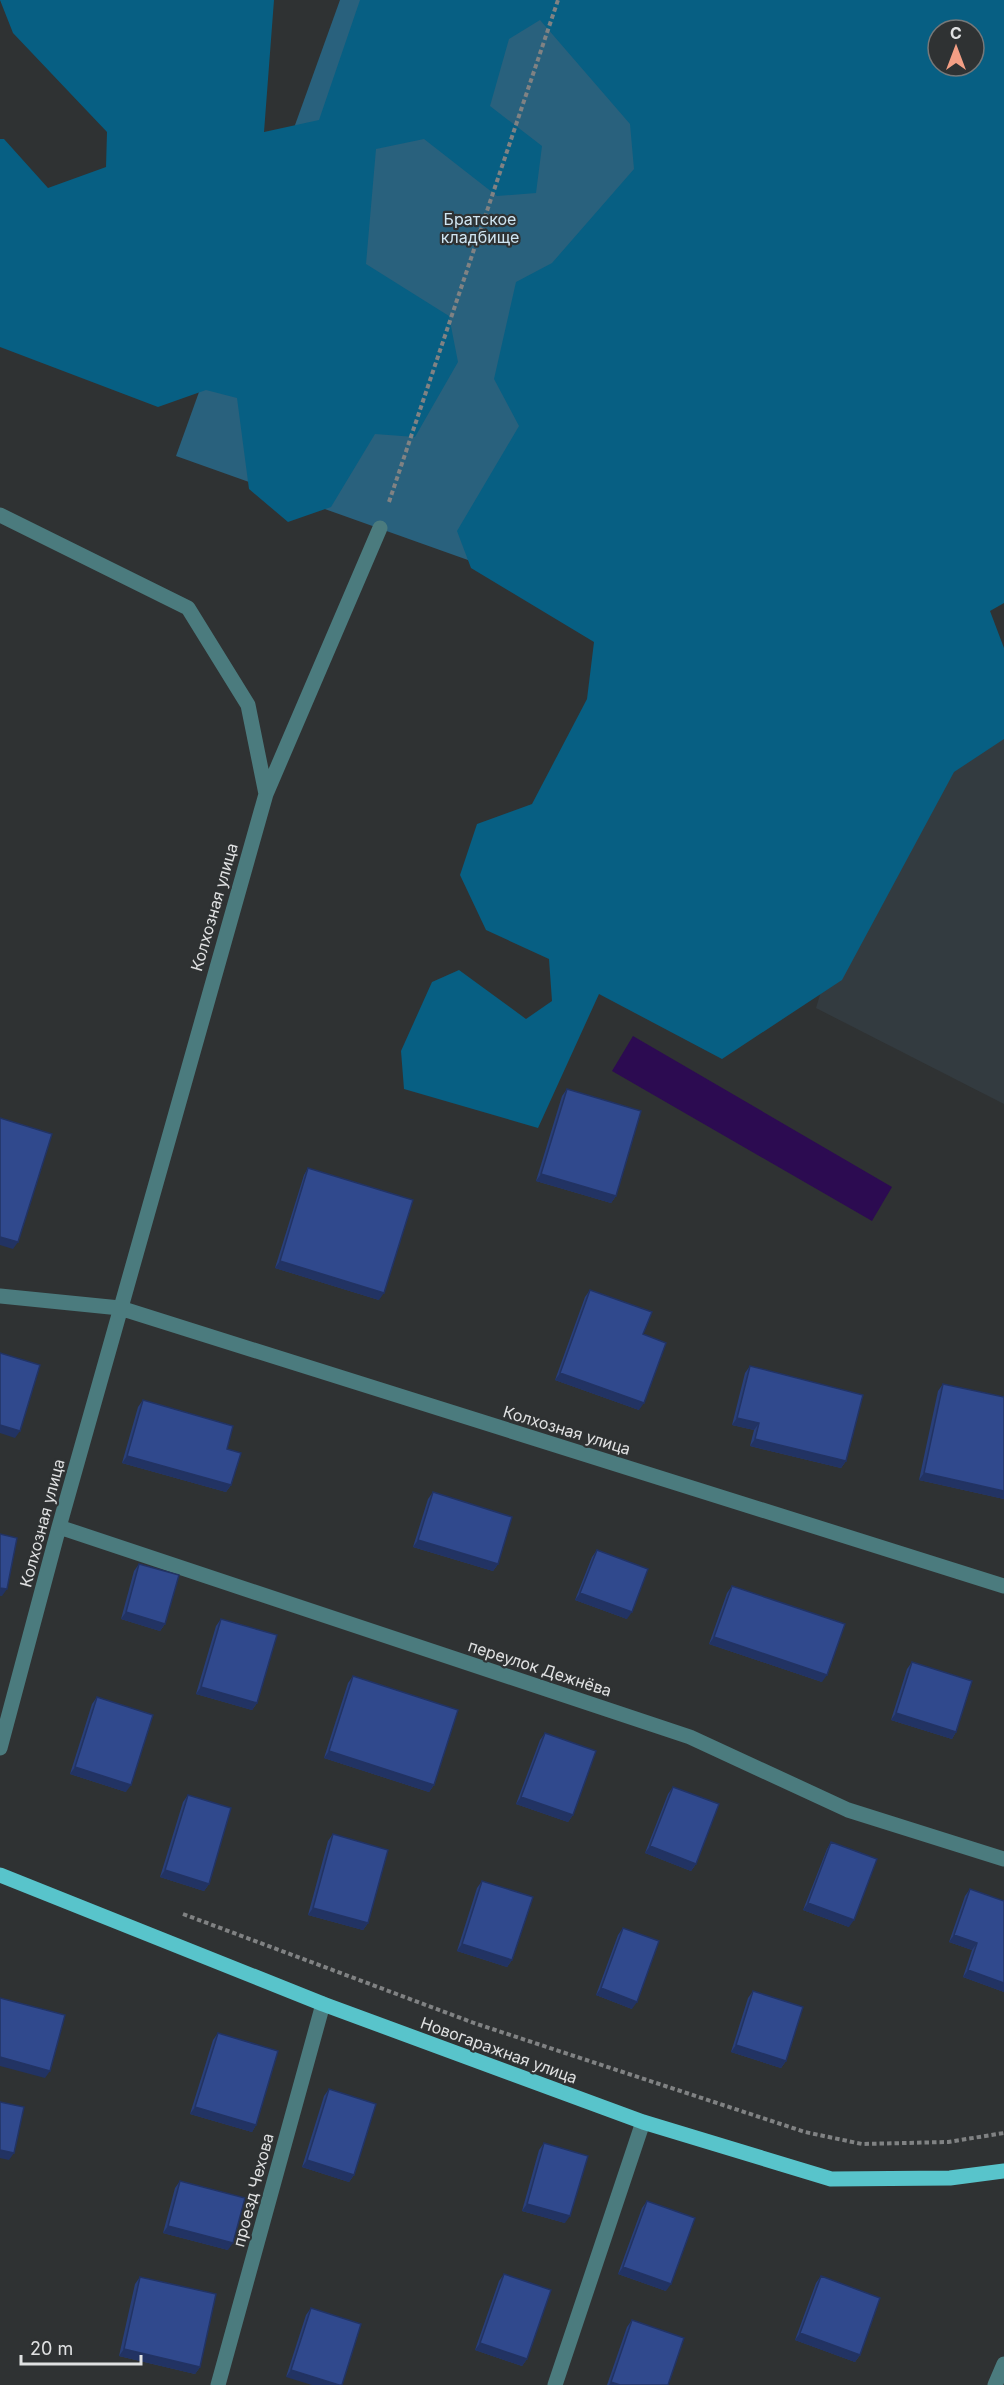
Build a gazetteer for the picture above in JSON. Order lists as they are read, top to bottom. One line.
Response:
{"streets":{"main road":["Новогаражная улица"],"street":["Колхозная улица","переулок Дежнёва","проезд Чехова"]},"crossings":[["Колхозная улица","переулок Дежнёва"],["Новогаражная улица","проезд Чехова"]],"parks":["Братское кладбище"],"scale_bar":"20 m","north":"top"}
